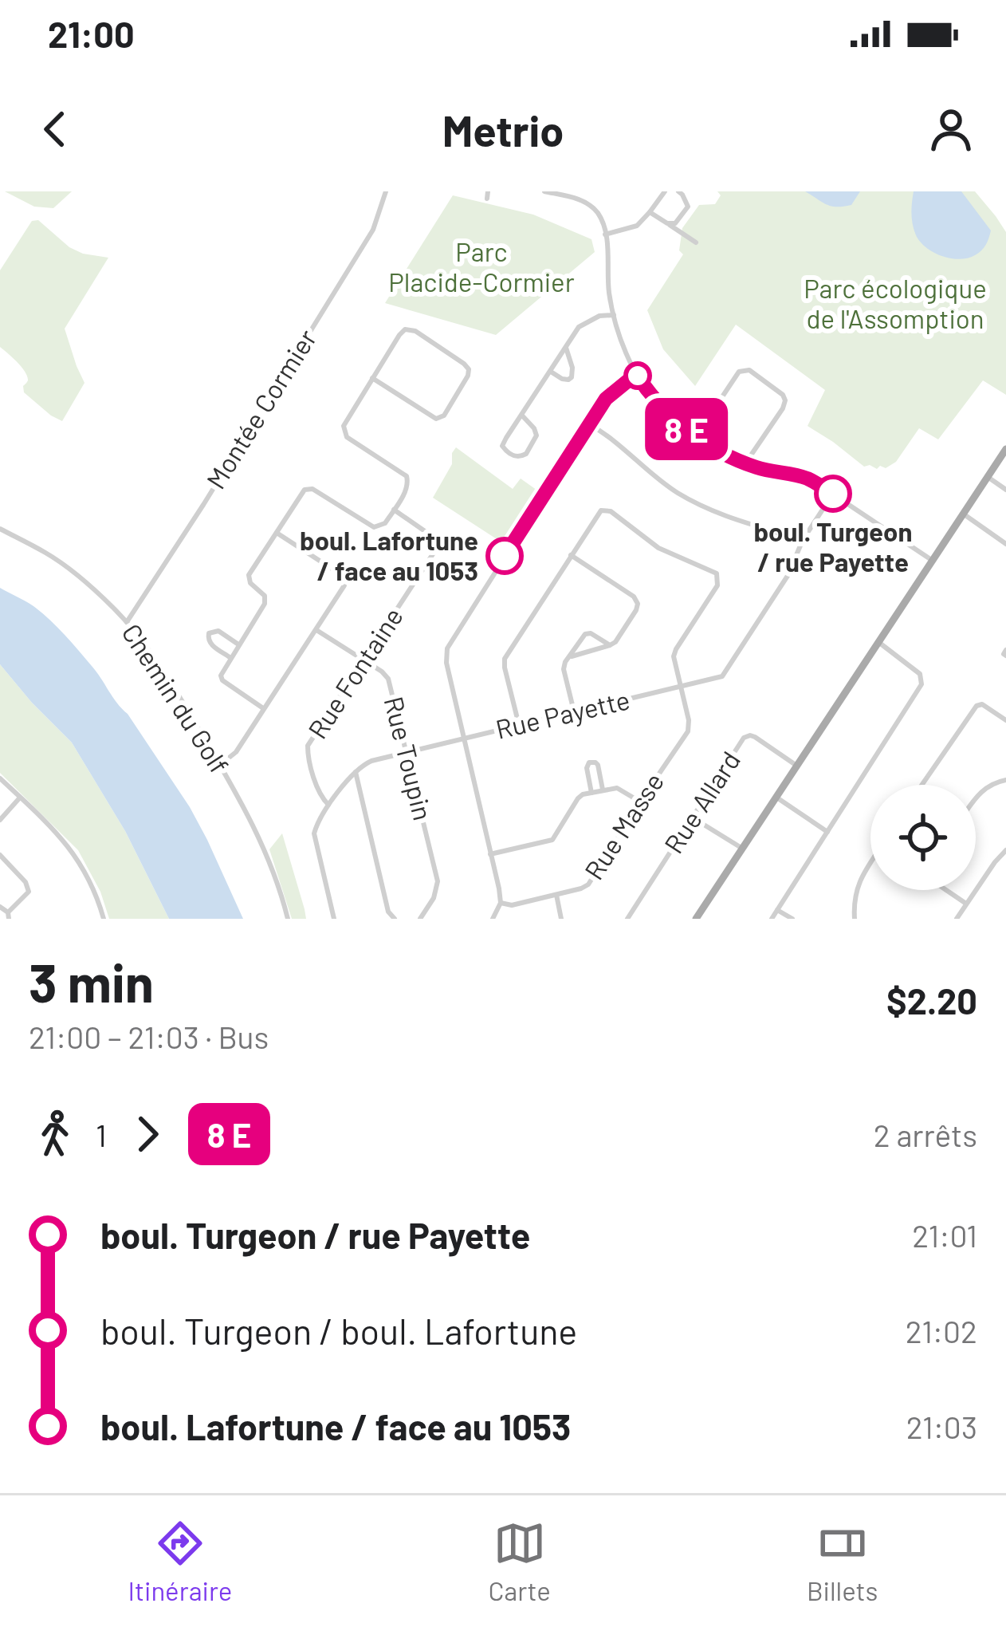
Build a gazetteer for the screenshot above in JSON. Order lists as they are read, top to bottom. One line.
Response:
{"streets":{"street":["Montée Cormier","Rue Fontaine","Chemin du Golf","Rue Payette","Rue Toupin","Rue Allard","Rue Masse"]},"crossings":[["Montée Cormier","Chemin du Golf"],["Rue Fontaine","Rue Payette"],["Rue Fontaine","Rue Toupin"],["Rue Payette","Rue Toupin"],["Rue Payette","Rue Masse"]],"parks":["Parc Placide-Cormier","Parc écologique de l'Assomption"],"places":["boul. Turgeon / rue Payette","boul. Lafortune / face au 1053"],"page":{"status":"21:00","header":"Metrio","on_map":"8 E","heading":["3 min","21:00 – 21:03 · Bus","$2.20"],"legs":["1","8 E","2 arrêts"],"list":[{"name":"boul. Turgeon / rue Payette","value":"21:01"},{"name":"boul. Turgeon / boul. Lafortune","value":"21:02"},{"name":"boul. Lafortune / face au 1053","value":"21:03"}],"tabs":["Itinéraire","Carte","Billets"]}}
